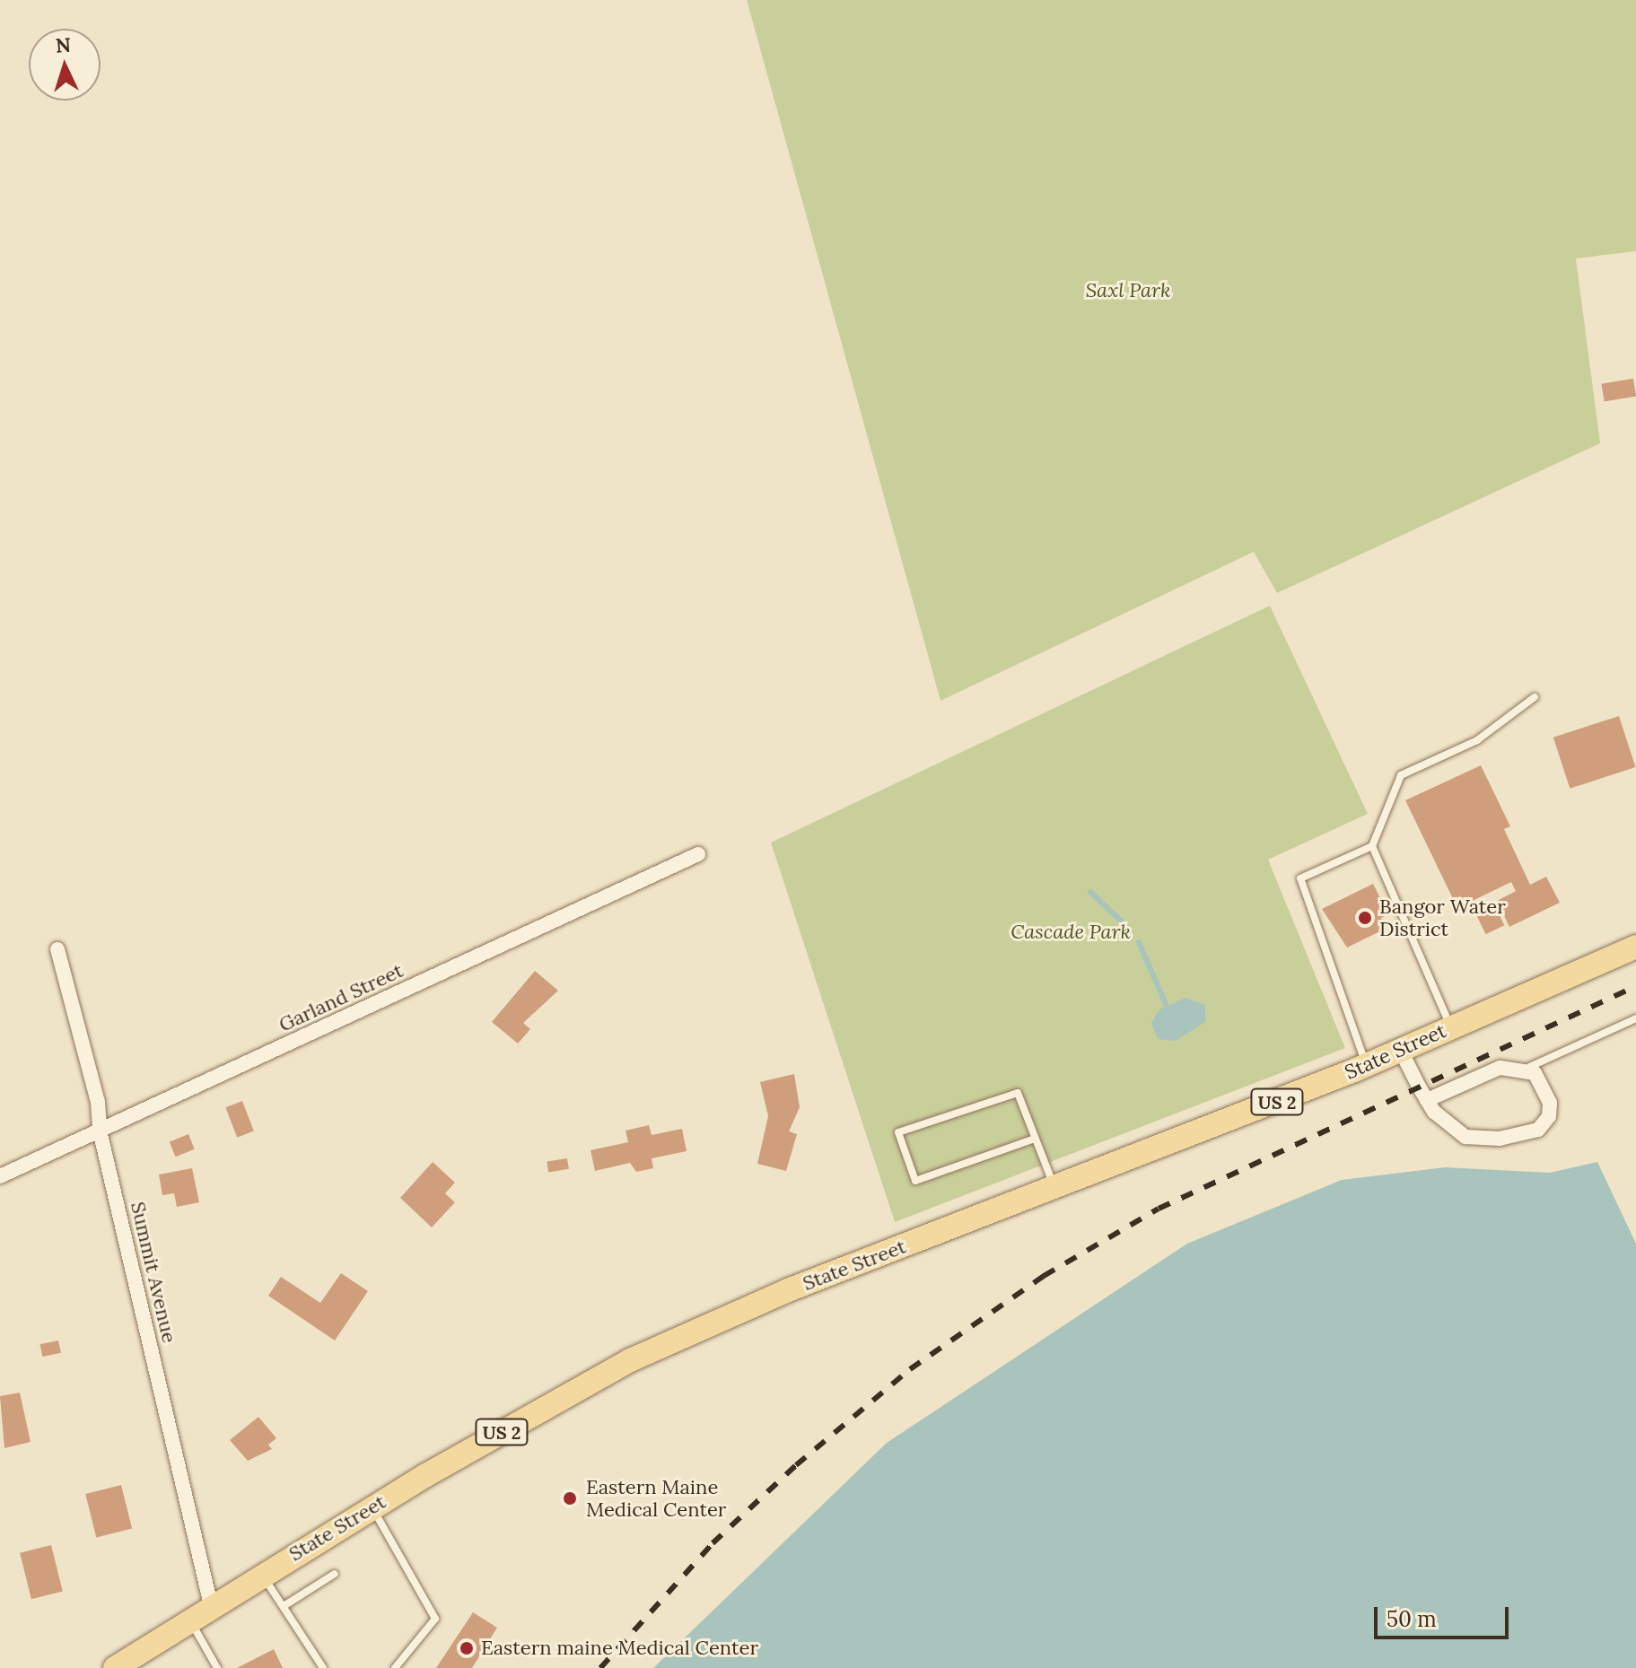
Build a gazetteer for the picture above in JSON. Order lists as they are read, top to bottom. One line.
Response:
{"streets":{"main road":["State Street","US 2"],"street":["Garland Street","Summit Avenue"]},"crossings":[["Garland Street","Summit Avenue"],["State Street","Summit Avenue"]],"parks":["Saxl Park","Cascade Park"],"places":["Bangor Water District","Eastern Maine Medical Center","Eastern maine Medical Center"],"scale_bar":"50 m","north":"top"}
